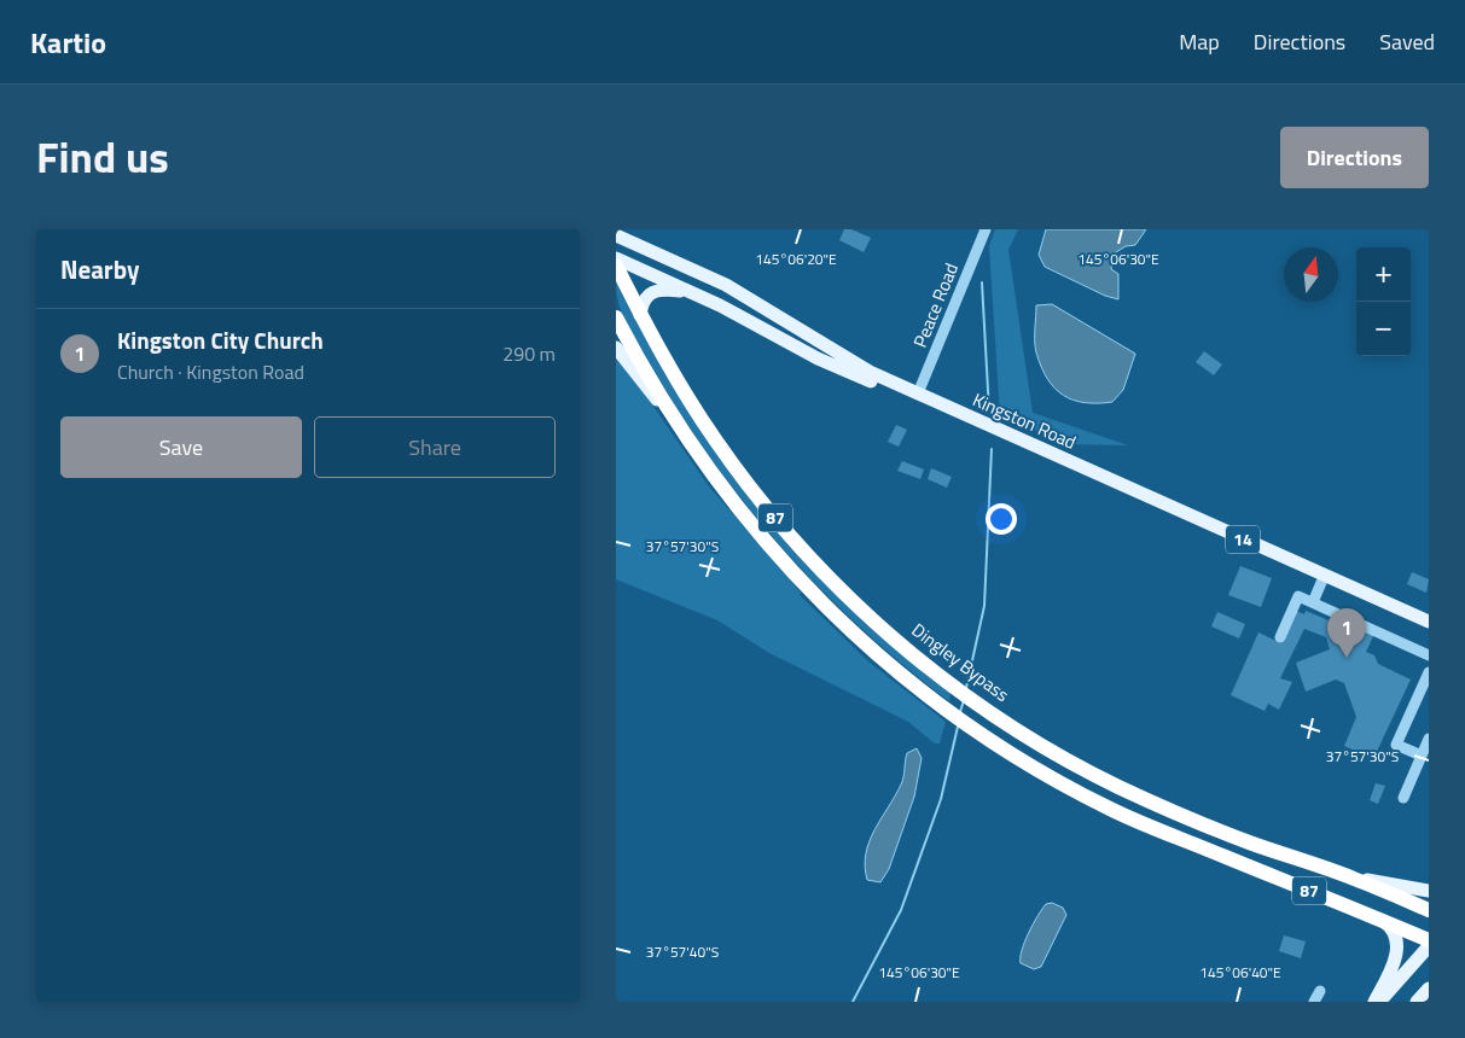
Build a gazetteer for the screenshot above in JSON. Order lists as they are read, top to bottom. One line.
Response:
{"streets":{"highway":["87","Dingley Bypass"],"main road":["Kingston Road","14"],"street":["Peace Road"]},"crossings":[["Peace Road","Kingston Road"]],"north":"top","page":{"header":"Kartio","nav":["Map","Directions","Saved"],"title":"Find us","buttons":["Directions",["Save","Share"]],"heading":"Nearby","map_buttons":["+","−"],"list":[{"mark":"1","name":"Kingston City Church","note":"Church · Kingston Road","value":"290 m"}],"pins":"1"},"coordinates":["145°06'20\"E","145°06'30\"E","37°57'30\"S","37°57'40\"S","145°06'40\"E"]}
